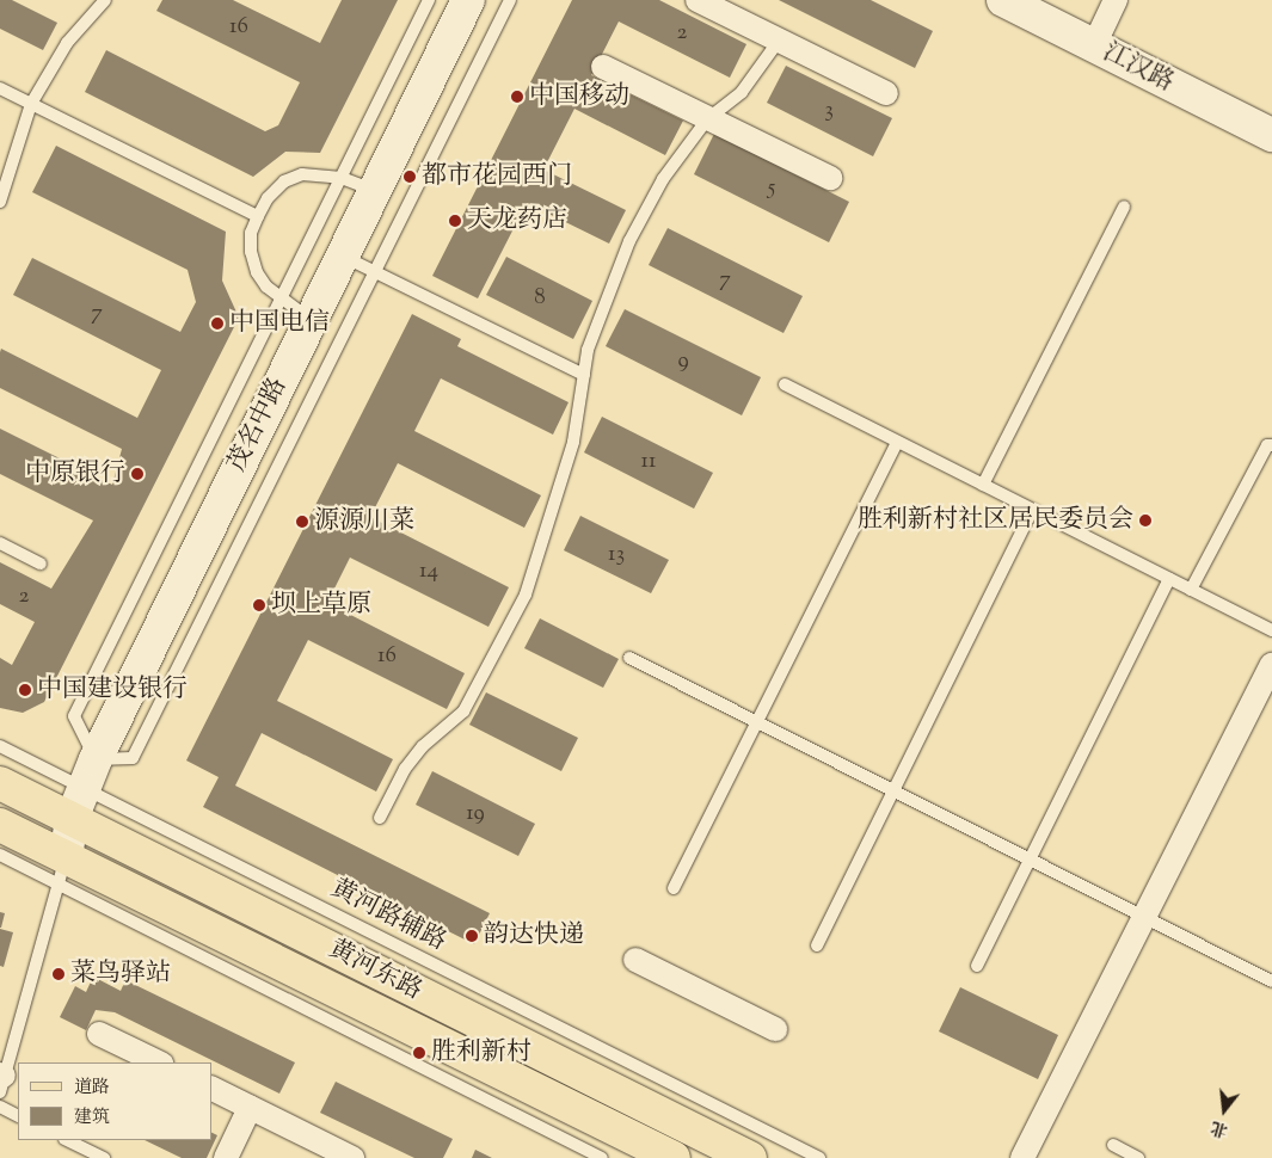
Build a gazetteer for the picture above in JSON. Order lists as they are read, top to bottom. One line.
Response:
{"streets":{"main road":["黄河东路"],"street":["江汉路","茂名中路"],"lane":["黄河路辅路"]},"crossings":[["茂名中路","黄河路辅路"],["茂名中路","黄河东路"]],"places":["中国移动","都市花园西门","天龙药店","中国电信","中原银行","胜利新村社区居民委员会","源源川菜","坝上草原","中国建设银行","韵达快递","菜鸟驿站","胜利新村"],"house_numbers":["16","2","3","5","7","8","7","9","11","13","14","2","16","19"],"legend":["道路","建筑"],"north":"bottom"}
